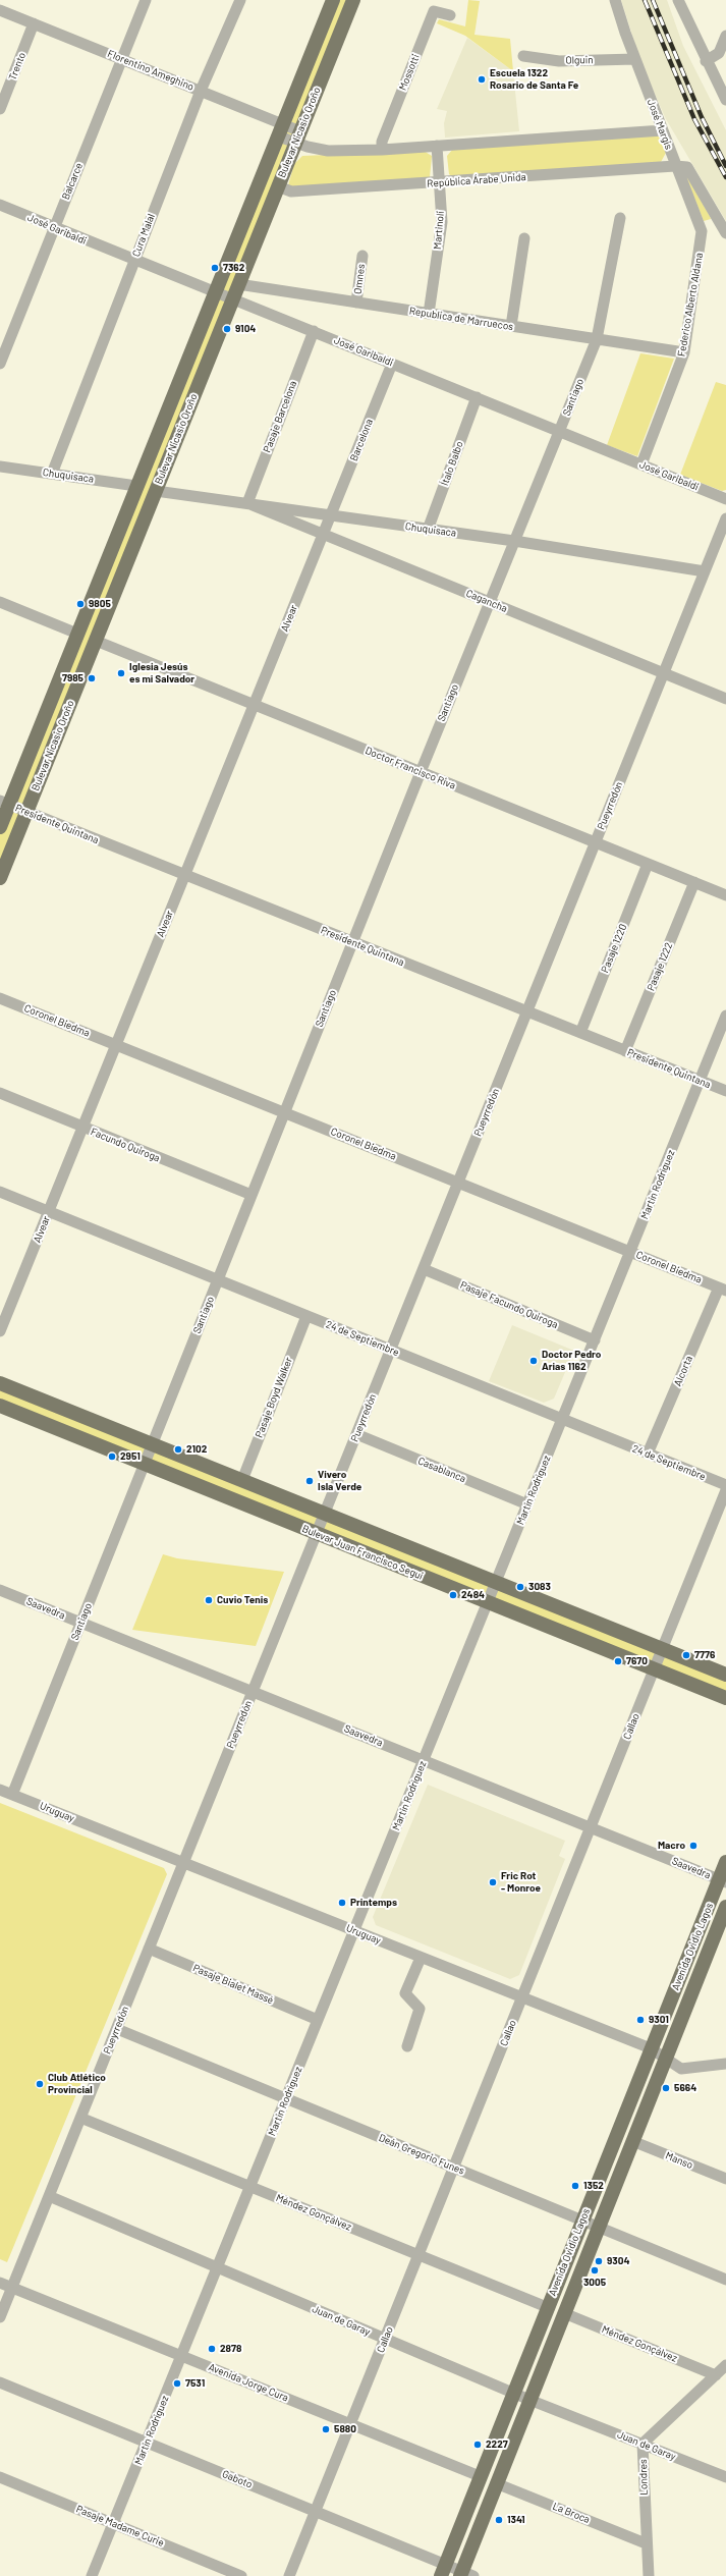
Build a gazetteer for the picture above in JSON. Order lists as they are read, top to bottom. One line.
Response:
{"streets":{"main road":["Bulevar Nicasio Oroño","Bulevar Juan Francisco Seguí","Avenida Ovidio Lagos","Avenida Jorge Cura"],"street":["Olguin","Trento","Florentino Ameghino","Mossotti","José Margis","República Árabe Unida","Balcarce","José Garibaldi","Martinoli","Cura Malal","Omnes","Federico Alberto Aldana","Republica de Marruecos","Santiago","Pasaje Barcelona","Barcelona","Ítalo Balbo","Chuquisaca","Cagancha","Alvear","Doctor Francisco Riva","Pueyrredón","Presidente Quintana","Pasaje 1220","Pasaje 1222","Coronel Biedma","Facundo Quiroga","Martín Rodríguez","Pasaje Facundo Quiroga","24 de Septiembre","Alcorta","Pasaje Boyd Walker","Casablanca","Saavedra","Callao","Uruguay","Pasaje Bialet Massé","Deán Gregorio Funes","Manso","Méndez Gonçálvez","Juan de Garay","Londres","Gaboto","La Broca","Pasaje Madame Curie"]},"crossings":[["Olguin","José Margis"],["Trento","Florentino Ameghino"],["Florentino Ameghino","Bulevar Nicasio Oroño"],["Florentino Ameghino","Balcarce"],["Florentino Ameghino","Cura Malal"],["José Margis","República Árabe Unida"],["José Margis","Federico Alberto Aldana"],["Bulevar Nicasio Oroño","República Árabe Unida"],["Bulevar Nicasio Oroño","José Garibaldi"],["Bulevar Nicasio Oroño","Republica de Marruecos"],["Bulevar Nicasio Oroño","Chuquisaca"],["Bulevar Nicasio Oroño","Doctor Francisco Riva"],["Bulevar Nicasio Oroño","Presidente Quintana"],["República Árabe Unida","Martinoli"],["República Árabe Unida","Federico Alberto Aldana"],["Balcarce","José Garibaldi"],["José Garibaldi","Cura Malal"],["José Garibaldi","Federico Alberto Aldana"],["José Garibaldi","Santiago"],["José Garibaldi","Pasaje Barcelona"],["José Garibaldi","Barcelona"],["José Garibaldi","Ítalo Balbo"],["Martinoli","Republica de Marruecos"],["Cura Malal","Chuquisaca"],["Omnes","Republica de Marruecos"],["Federico Alberto Aldana","Republica de Marruecos"],["Republica de Marruecos","Santiago"],["Santiago","Chuquisaca"],["Santiago","Cagancha"],["Santiago","Doctor Francisco Riva"],["Santiago","Presidente Quintana"],["Santiago","Coronel Biedma"],["Santiago","Facundo Quiroga"],["Santiago","24 de Septiembre"],["Santiago","Bulevar Juan Francisco Seguí"],["Santiago","Saavedra"],["Santiago","Uruguay"],["Pasaje Barcelona","Chuquisaca"],["Pasaje Barcelona","Cagancha"],["Barcelona","Chuquisaca"],["Barcelona","Alvear"],["Ítalo Balbo","Chuquisaca"],["Chuquisaca","Cagancha"],["Chuquisaca","Alvear"],["Chuquisaca","Pueyrredón"],["Cagancha","Alvear"],["Cagancha","Pueyrredón"],["Alvear","Doctor Francisco Riva"],["Alvear","Presidente Quintana"],["Alvear","Coronel Biedma"],["Alvear","Facundo Quiroga"],["Alvear","24 de Septiembre"],["Doctor Francisco Riva","Pueyrredón"],["Doctor Francisco Riva","Pasaje 1220"],["Doctor Francisco Riva","Pasaje 1222"],["Pueyrredón","Presidente Quintana"],["Pueyrredón","Coronel Biedma"],["Pueyrredón","Pasaje Facundo Quiroga"],["Pueyrredón","24 de Septiembre"],["Pueyrredón","Casablanca"],["Pueyrredón","Bulevar Juan Francisco Seguí"],["Pueyrredón","Saavedra"],["Pueyrredón","Uruguay"],["Pueyrredón","Pasaje Bialet Massé"],["Pueyrredón","Deán Gregorio Funes"],["Pueyrredón","Méndez Gonçálvez"],["Pueyrredón","Juan de Garay"],["Pueyrredón","Avenida Jorge Cura"],["Presidente Quintana","Pasaje 1220"],["Presidente Quintana","Pasaje 1222"],["Presidente Quintana","Martín Rodríguez"],["Coronel Biedma","Martín Rodríguez"],["Coronel Biedma","Alcorta"],["Martín Rodríguez","Pasaje Facundo Quiroga"],["Martín Rodríguez","24 de Septiembre"],["Martín Rodríguez","Casablanca"],["Martín Rodríguez","Bulevar Juan Francisco Seguí"],["Martín Rodríguez","Saavedra"],["Martín Rodríguez","Uruguay"],["Martín Rodríguez","Pasaje Bialet Massé"],["Martín Rodríguez","Deán Gregorio Funes"],["Martín Rodríguez","Méndez Gonçálvez"],["Martín Rodríguez","Juan de Garay"],["Martín Rodríguez","Avenida Jorge Cura"],["Martín Rodríguez","Gaboto"],["Martín Rodríguez","Pasaje Madame Curie"],["24 de Septiembre","Alcorta"],["24 de Septiembre","Pasaje Boyd Walker"],["Bulevar Juan Francisco Seguí","Callao"],["Saavedra","Callao"],["Saavedra","Avenida Ovidio Lagos"],["Callao","Uruguay"],["Callao","Deán Gregorio Funes"],["Callao","Méndez Gonçálvez"],["Callao","Juan de Garay"],["Callao","Avenida Jorge Cura"],["Callao","Gaboto"],["Uruguay","Avenida Ovidio Lagos"],["Avenida Ovidio Lagos","Deán Gregorio Funes"],["Avenida Ovidio Lagos","Manso"],["Avenida Ovidio Lagos","Méndez Gonçálvez"],["Avenida Ovidio Lagos","Juan de Garay"],["Avenida Ovidio Lagos","Avenida Jorge Cura"],["Avenida Ovidio Lagos","Gaboto"],["Avenida Ovidio Lagos","La Broca"],["Juan de Garay","Londres"],["Avenida Jorge Cura","La Broca"],["Londres","La Broca"]],"places":["Escuela 1322 Rosario de Santa Fe","7362","9104","9805","Iglesia Jesús es mi Salvador","7985","Doctor Pedro Arias 1162","2102","2951","Vivero Isla Verde","3083","2484","Cuvio Tenis","7776","7670","Macro","Fric Rot - Monroe","Printemps","9301","Club Atlético Provincial","5664","1352","9304","3005","2878","7531","5880","2227","1341"]}
